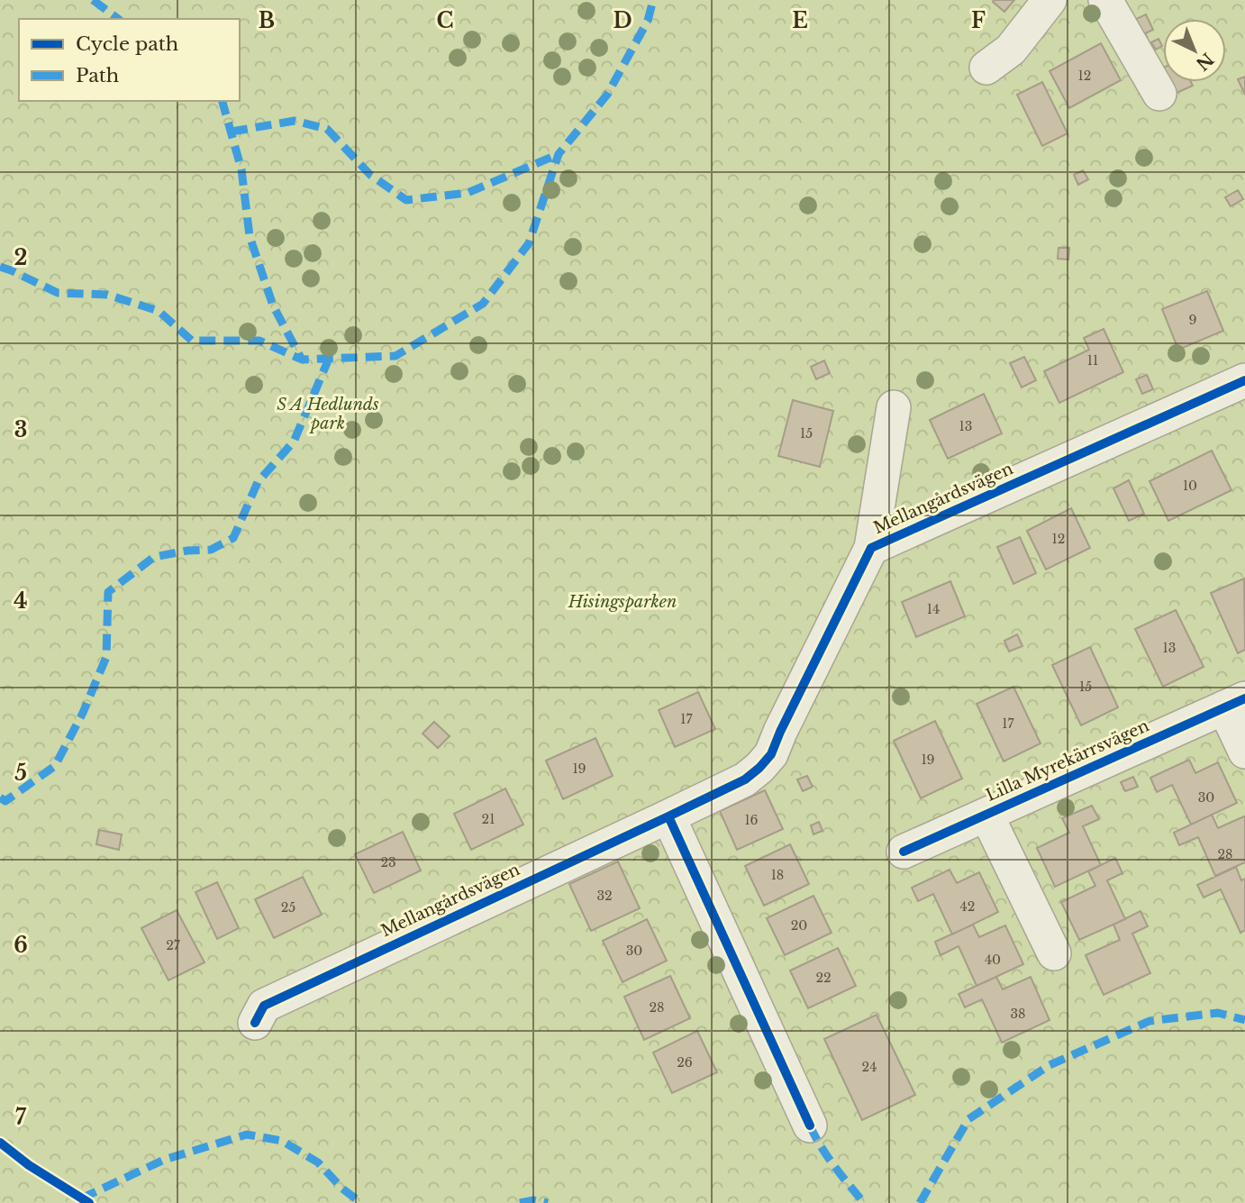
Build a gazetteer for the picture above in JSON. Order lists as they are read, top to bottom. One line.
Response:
{"streets":{"street":["Mellangårdsvägen","Lilla Myrekärrsvägen"]},"parks":["S A Hedlunds park","Hisingsparken"],"house_numbers":["12","9","11","13","15","10","12","14","13","15","17","17","19","19","30","21","16","28","23","18","32","42","25","20","27","30","40","22","28","38","26","24"],"legend":["Cycle path","Path"],"north":"bottom right","grid":{"columns":["B","C","D","E","F"],"rows":["2","3","4","5","6","7"]}}
